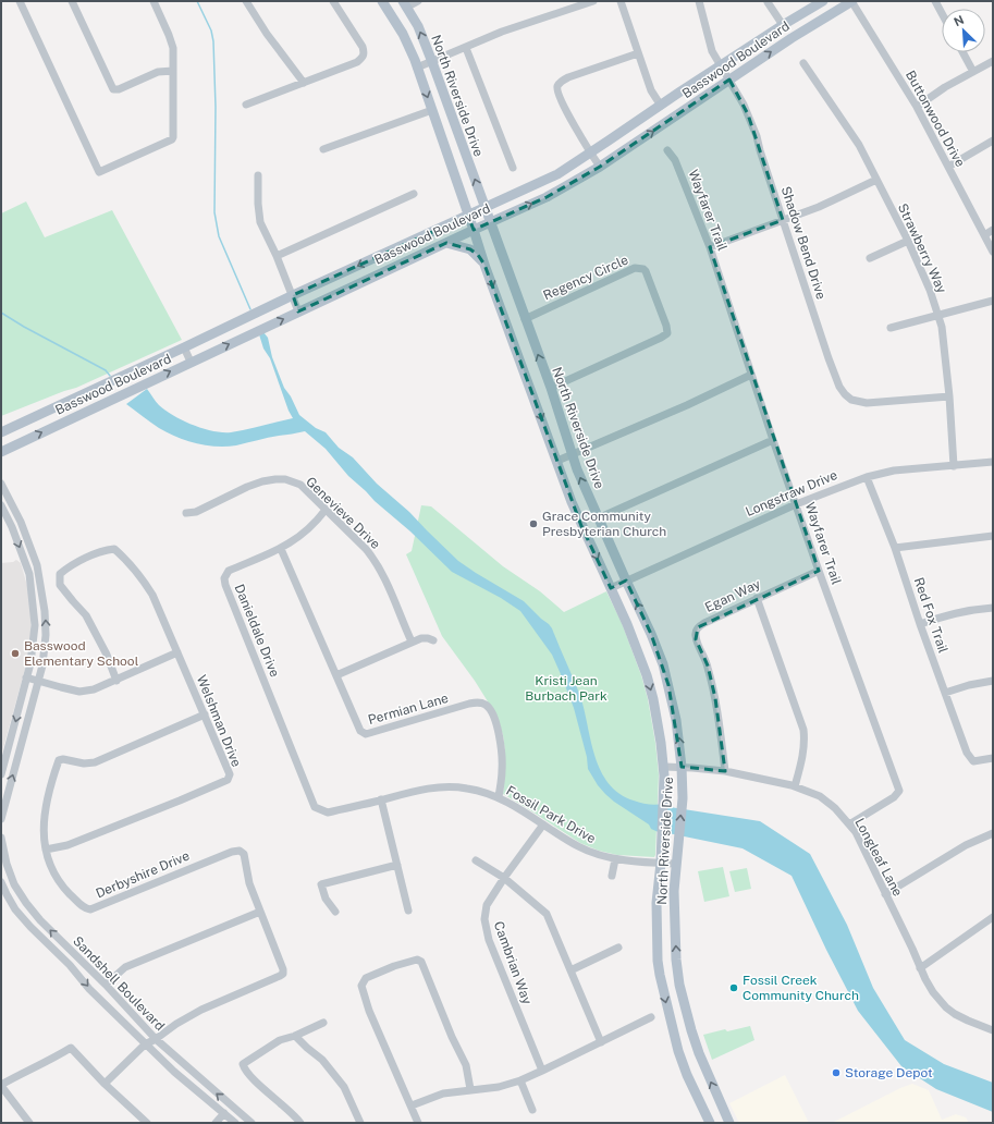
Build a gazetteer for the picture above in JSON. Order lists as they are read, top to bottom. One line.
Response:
{"streets":{"main road":["Basswood Boulevard","North Riverside Drive"],"street":["Buttonwood Drive","Wayfarer Trail","Shadow Bend Drive","Strawberry Way","Regency Circle","Longstraw Drive","Genevieve Drive","Egan Way","Red Fox Trail","Danieldale Drive","Permian Lane","Welshman Drive","Fossil Park Drive","Longleaf Lane","Derbyshire Drive","Cambrian Way","Sandshell Boulevard"]},"crossings":[["Basswood Boulevard","North Riverside Drive"],["Basswood Boulevard","Buttonwood Drive"],["Basswood Boulevard","Shadow Bend Drive"],["North Riverside Drive","Regency Circle"],["North Riverside Drive","Longstraw Drive"],["North Riverside Drive","Fossil Park Drive"],["North Riverside Drive","Longleaf Lane"],["Wayfarer Trail","Longstraw Drive"],["Wayfarer Trail","Egan Way"],["Wayfarer Trail","Longleaf Lane"],["Shadow Bend Drive","Strawberry Way"],["Strawberry Way","Longstraw Drive"],["Longstraw Drive","Red Fox Trail"],["Genevieve Drive","Danieldale Drive"],["Egan Way","Longleaf Lane"],["Danieldale Drive","Permian Lane"],["Danieldale Drive","Fossil Park Drive"],["Permian Lane","Fossil Park Drive"],["Welshman Drive","Derbyshire Drive"],["Fossil Park Drive","Cambrian Way"],["Derbyshire Drive","Sandshell Boulevard"]],"parks":["Kristi Jean Burbach Park"],"places":["Grace Community Presbyterian Church","Basswood Elementary School","Fossil Creek Community Church","Storage Depot"],"north":"top left"}
